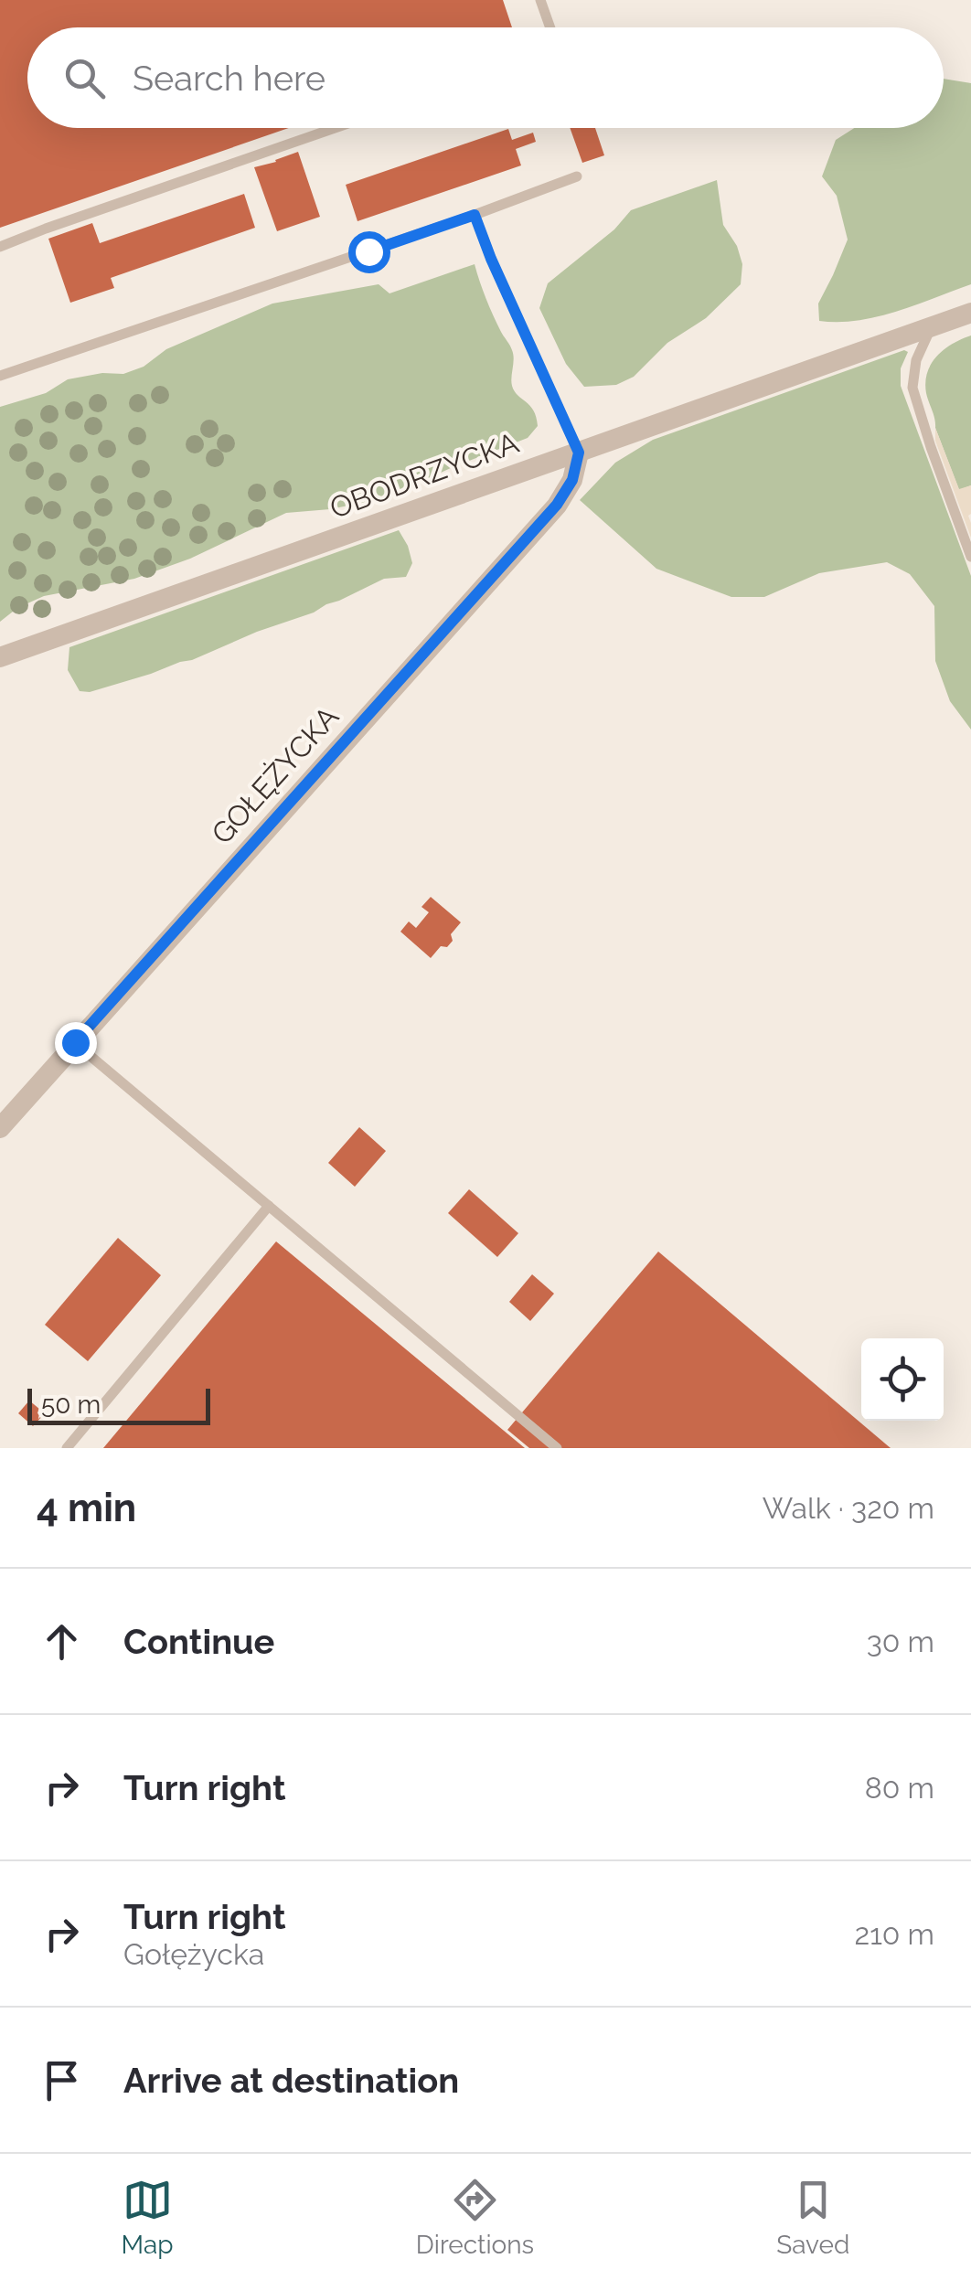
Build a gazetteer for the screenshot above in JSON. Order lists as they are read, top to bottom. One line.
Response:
{"streets":{"street":["OBODRZYCKA","GOŁĘŻYCKA"]},"crossings":[["OBODRZYCKA","GOŁĘŻYCKA"]],"scale_bar":"50 m","page":{"search":"Search here","scale":"50 m","heading":["4 min","Walk · 320 m"],"list":[["Continue","30 m"],["Turn right","80 m"],["Turn right","Gołężycka","210 m"],"Arrive at destination"],"nav":["Map","Directions","Saved"]}}
